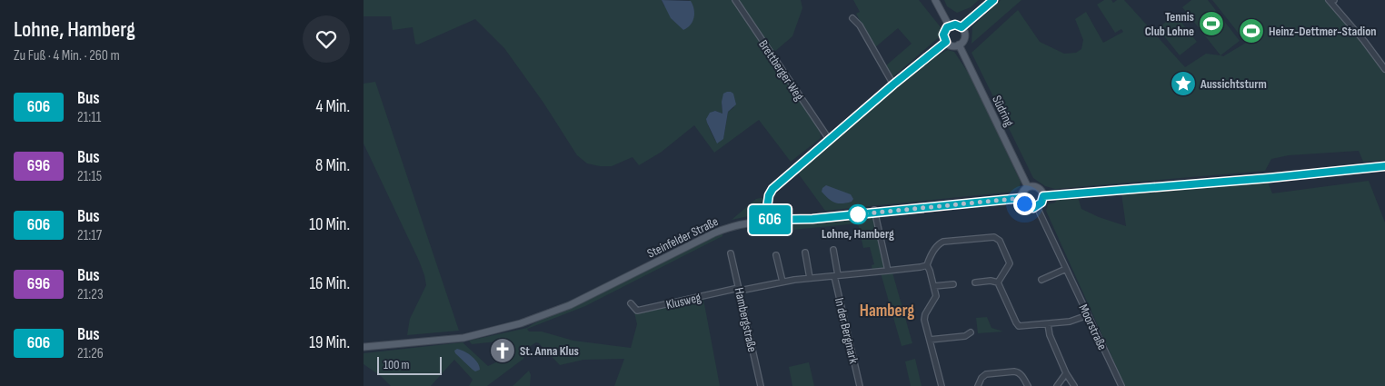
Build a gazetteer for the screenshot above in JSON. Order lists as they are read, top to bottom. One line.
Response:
{"streets":{"main road":["Südring","Steinfelder Straße"],"street":["Brettberger Weg","Klusweg","Hambergstraße","Moorstraße","In der Bergmark"]},"crossings":[["Südring","Steinfelder Straße"],["Südring","Moorstraße"],["Steinfelder Straße","Moorstraße"],["Klusweg","Hambergstraße"]],"districts":["Hamberg"],"places":{"sports":["Tennis Club Lohne","Heinz-Dettmer-Stadion"],"place":["Aussichtsturm"],"other":["Lohne, Hamberg"],"church":["St. Anna Klus"]},"lines":["bus line 606"],"scale_bar":"100 m","page":{"heading":["Lohne, Hamberg","Zu Fuß · 4 Min. · 260 m"],"on_map":"606","list":[{"mark":"606","name":"Bus","note":"21:11","value":"4 Min."},{"mark":"696","name":"Bus","note":"21:15","value":"8 Min."},{"mark":"606","name":"Bus","note":"21:17","value":"10 Min."},{"mark":"696","name":"Bus","note":"21:23","value":"16 Min."},{"mark":"606","name":"Bus","note":"21:26","value":"19 Min."}],"scale":"100 m"}}
